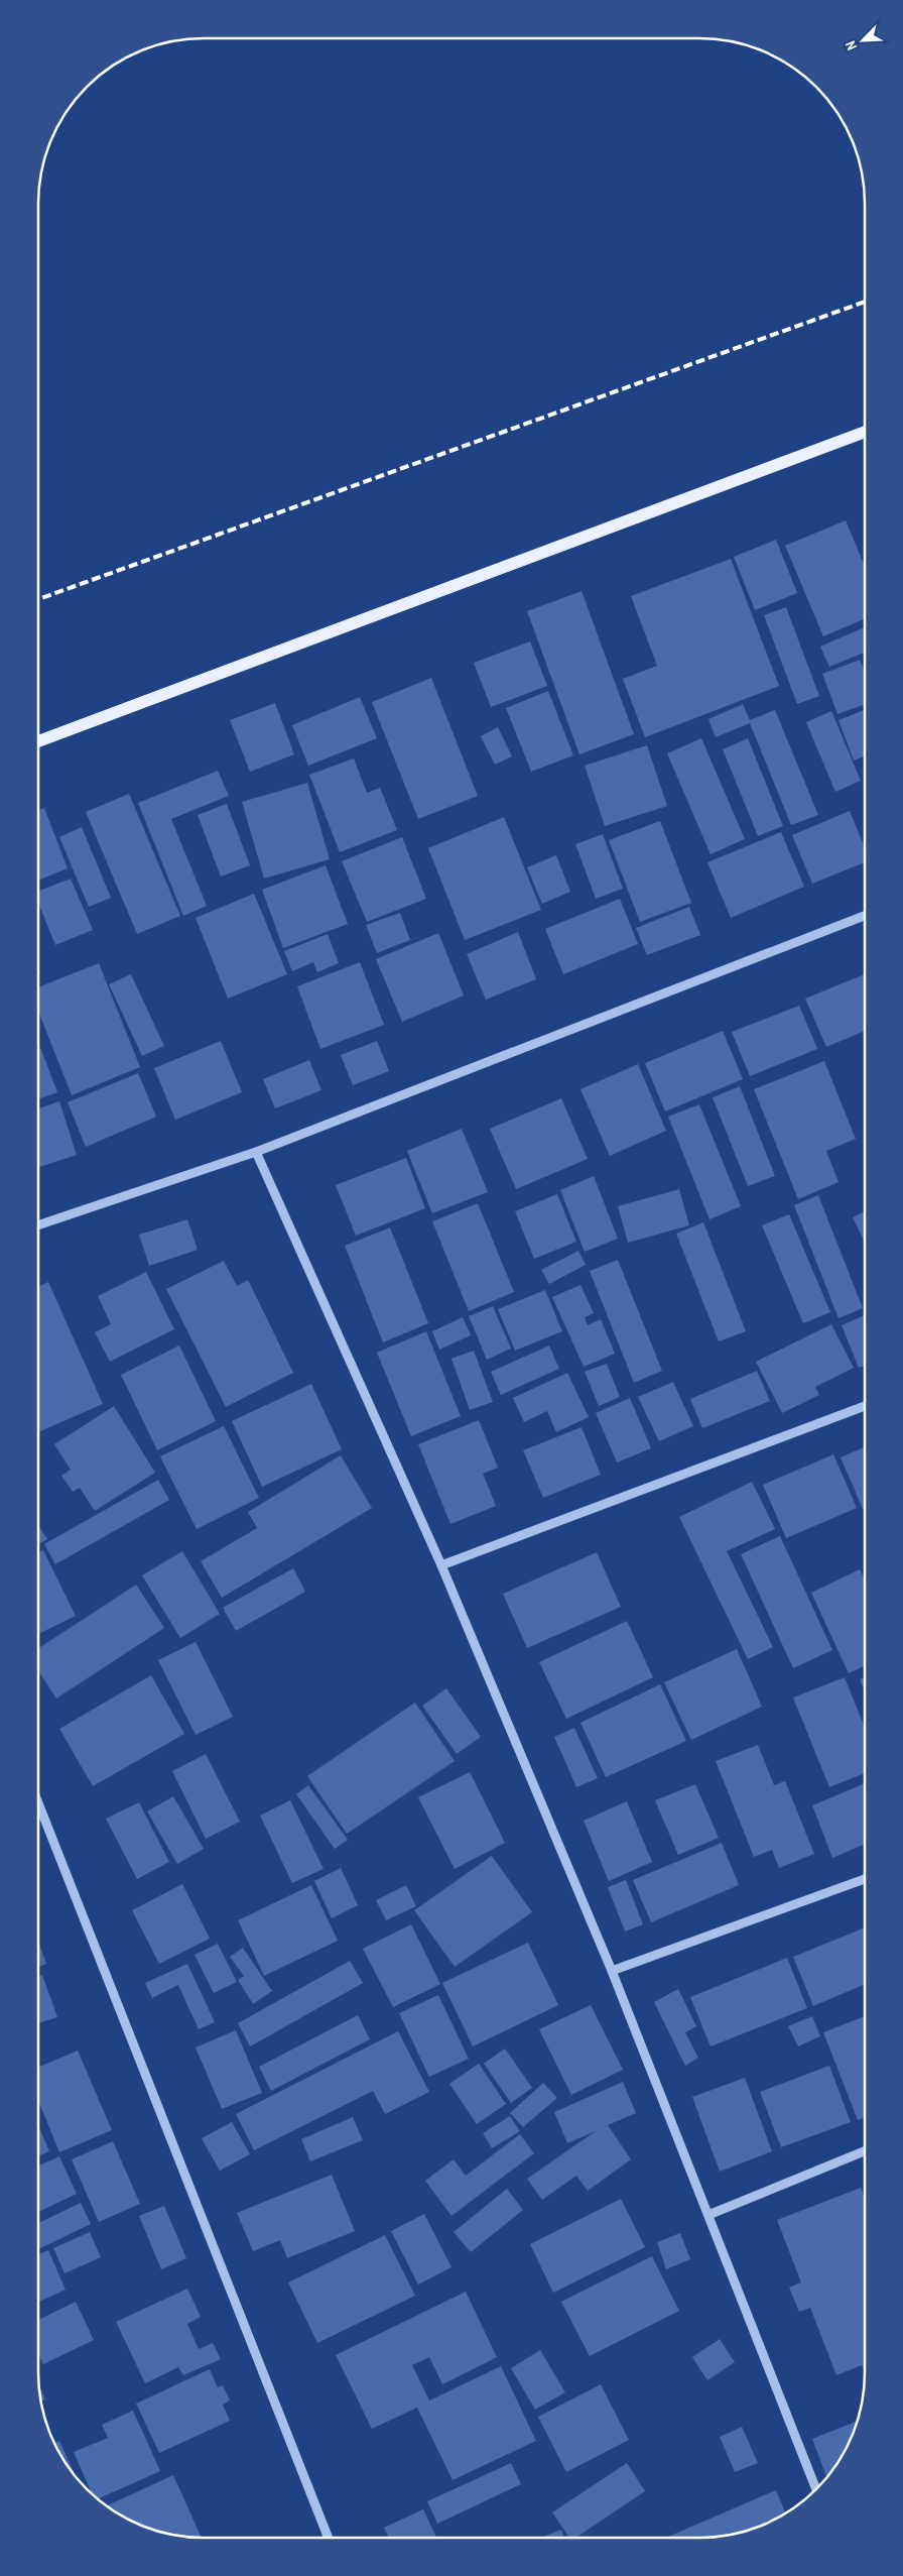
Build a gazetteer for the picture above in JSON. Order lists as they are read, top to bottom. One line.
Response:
{"north":"bottom left"}
